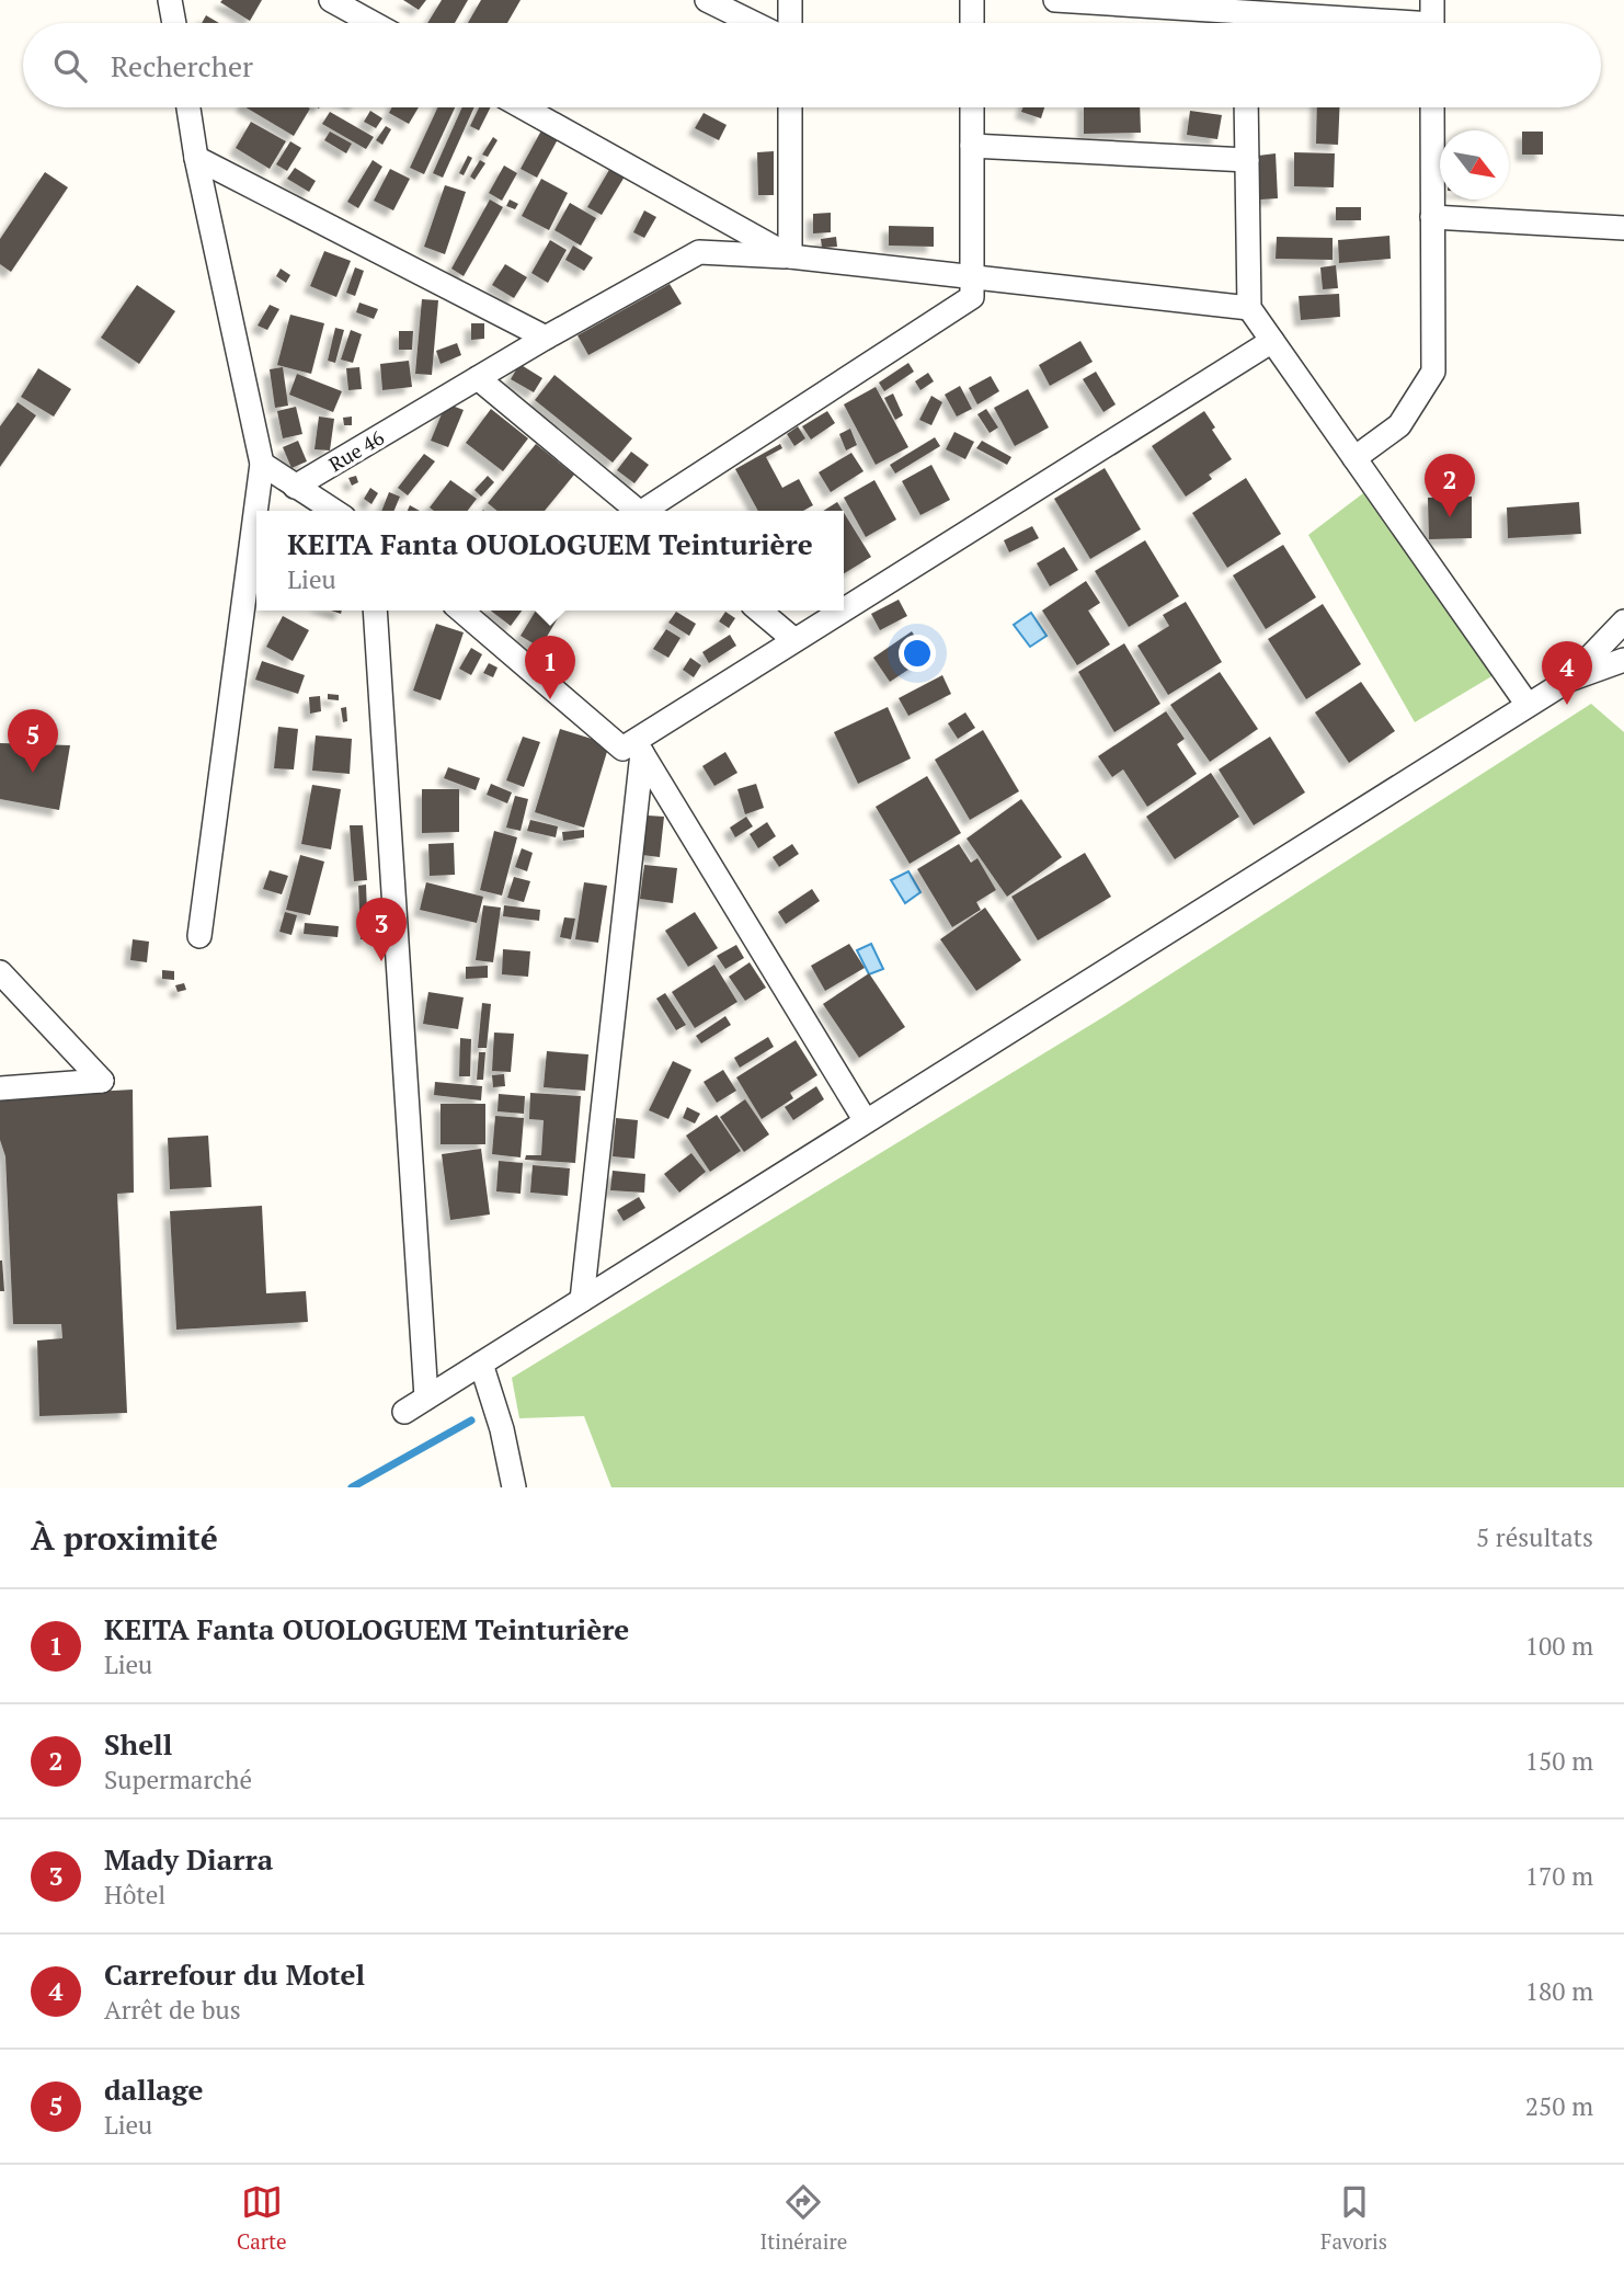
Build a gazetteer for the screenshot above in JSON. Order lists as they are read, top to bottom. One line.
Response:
{"streets":{"street":["Rue 46"]},"north":"bottom right","page":{"search":"Rechercher","pins":["2","1","4","5","3"],"popup":["KEITA Fanta OUOLOGUEM Teinturière","Lieu"],"heading":["À proximité","5 résultats"],"list":[{"mark":"1","name":"KEITA Fanta OUOLOGUEM Teinturière","note":"Lieu","value":"100 m"},{"mark":"2","name":"Shell","note":"Supermarché","value":"150 m"},{"mark":"3","name":"Mady Diarra","note":"Hôtel","value":"170 m"},{"mark":"4","name":"Carrefour du Motel","note":"Arrêt de bus","value":"180 m"},{"mark":"5","name":"dallage","note":"Lieu","value":"250 m"}],"nav":["Carte","Itinéraire","Favoris"]}}
